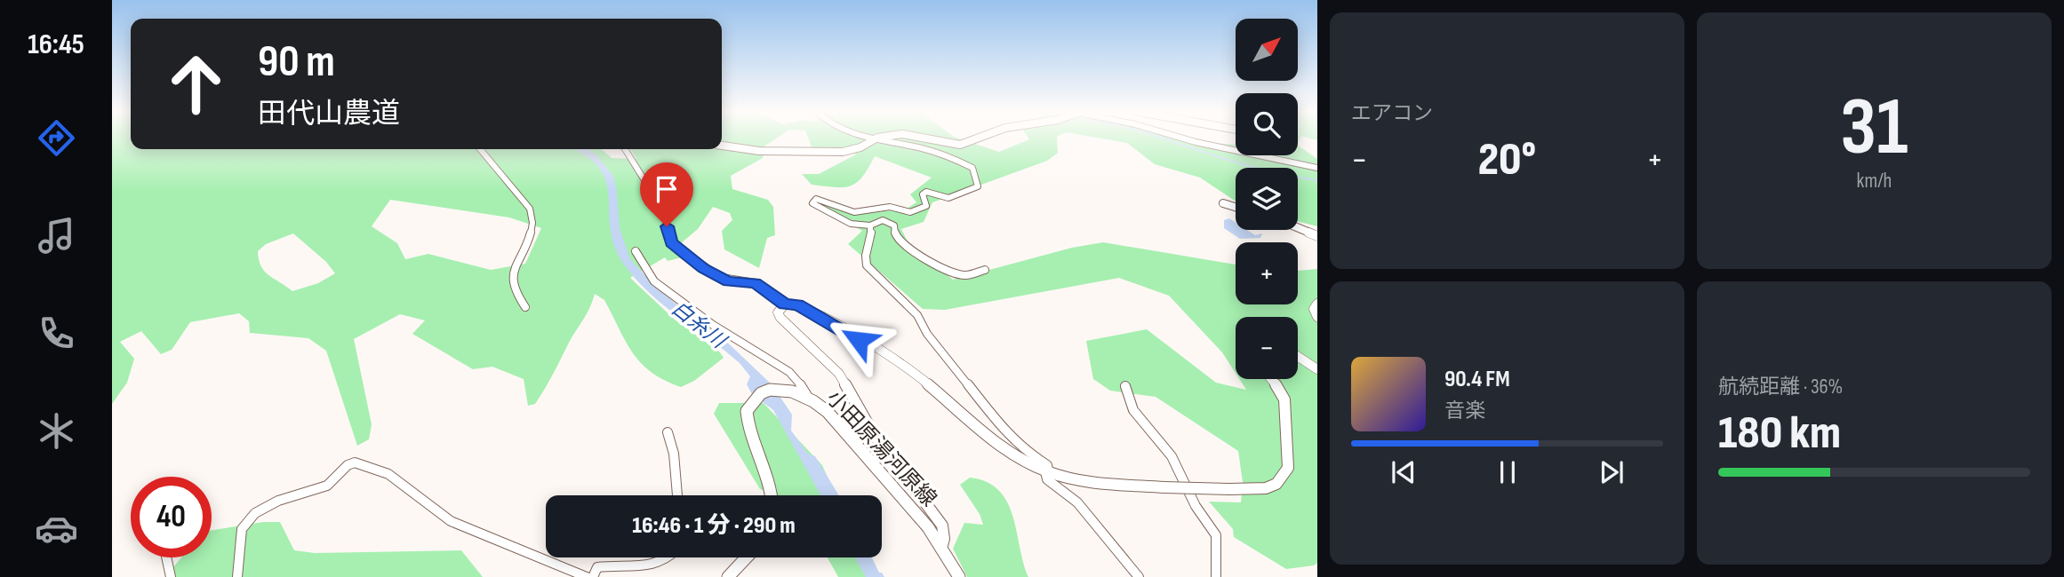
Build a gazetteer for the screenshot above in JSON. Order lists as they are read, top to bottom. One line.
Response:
{"streets":{"main road":["小田原湯河原線"]},"water":["白糸川"],"north":"top right","page":{"tabs":"16:45","tile":["エアコン",["31","km/h"],["航続距離 · 36%","180 km"]],"map_buttons":["+","−"],"turn":["90 m","田代山農道"],"heat":["−","20°","+"],"song":["90.4 FM","音楽"],"limit":"40","trip":"16:46 · 1 分 · 290 m"}}
